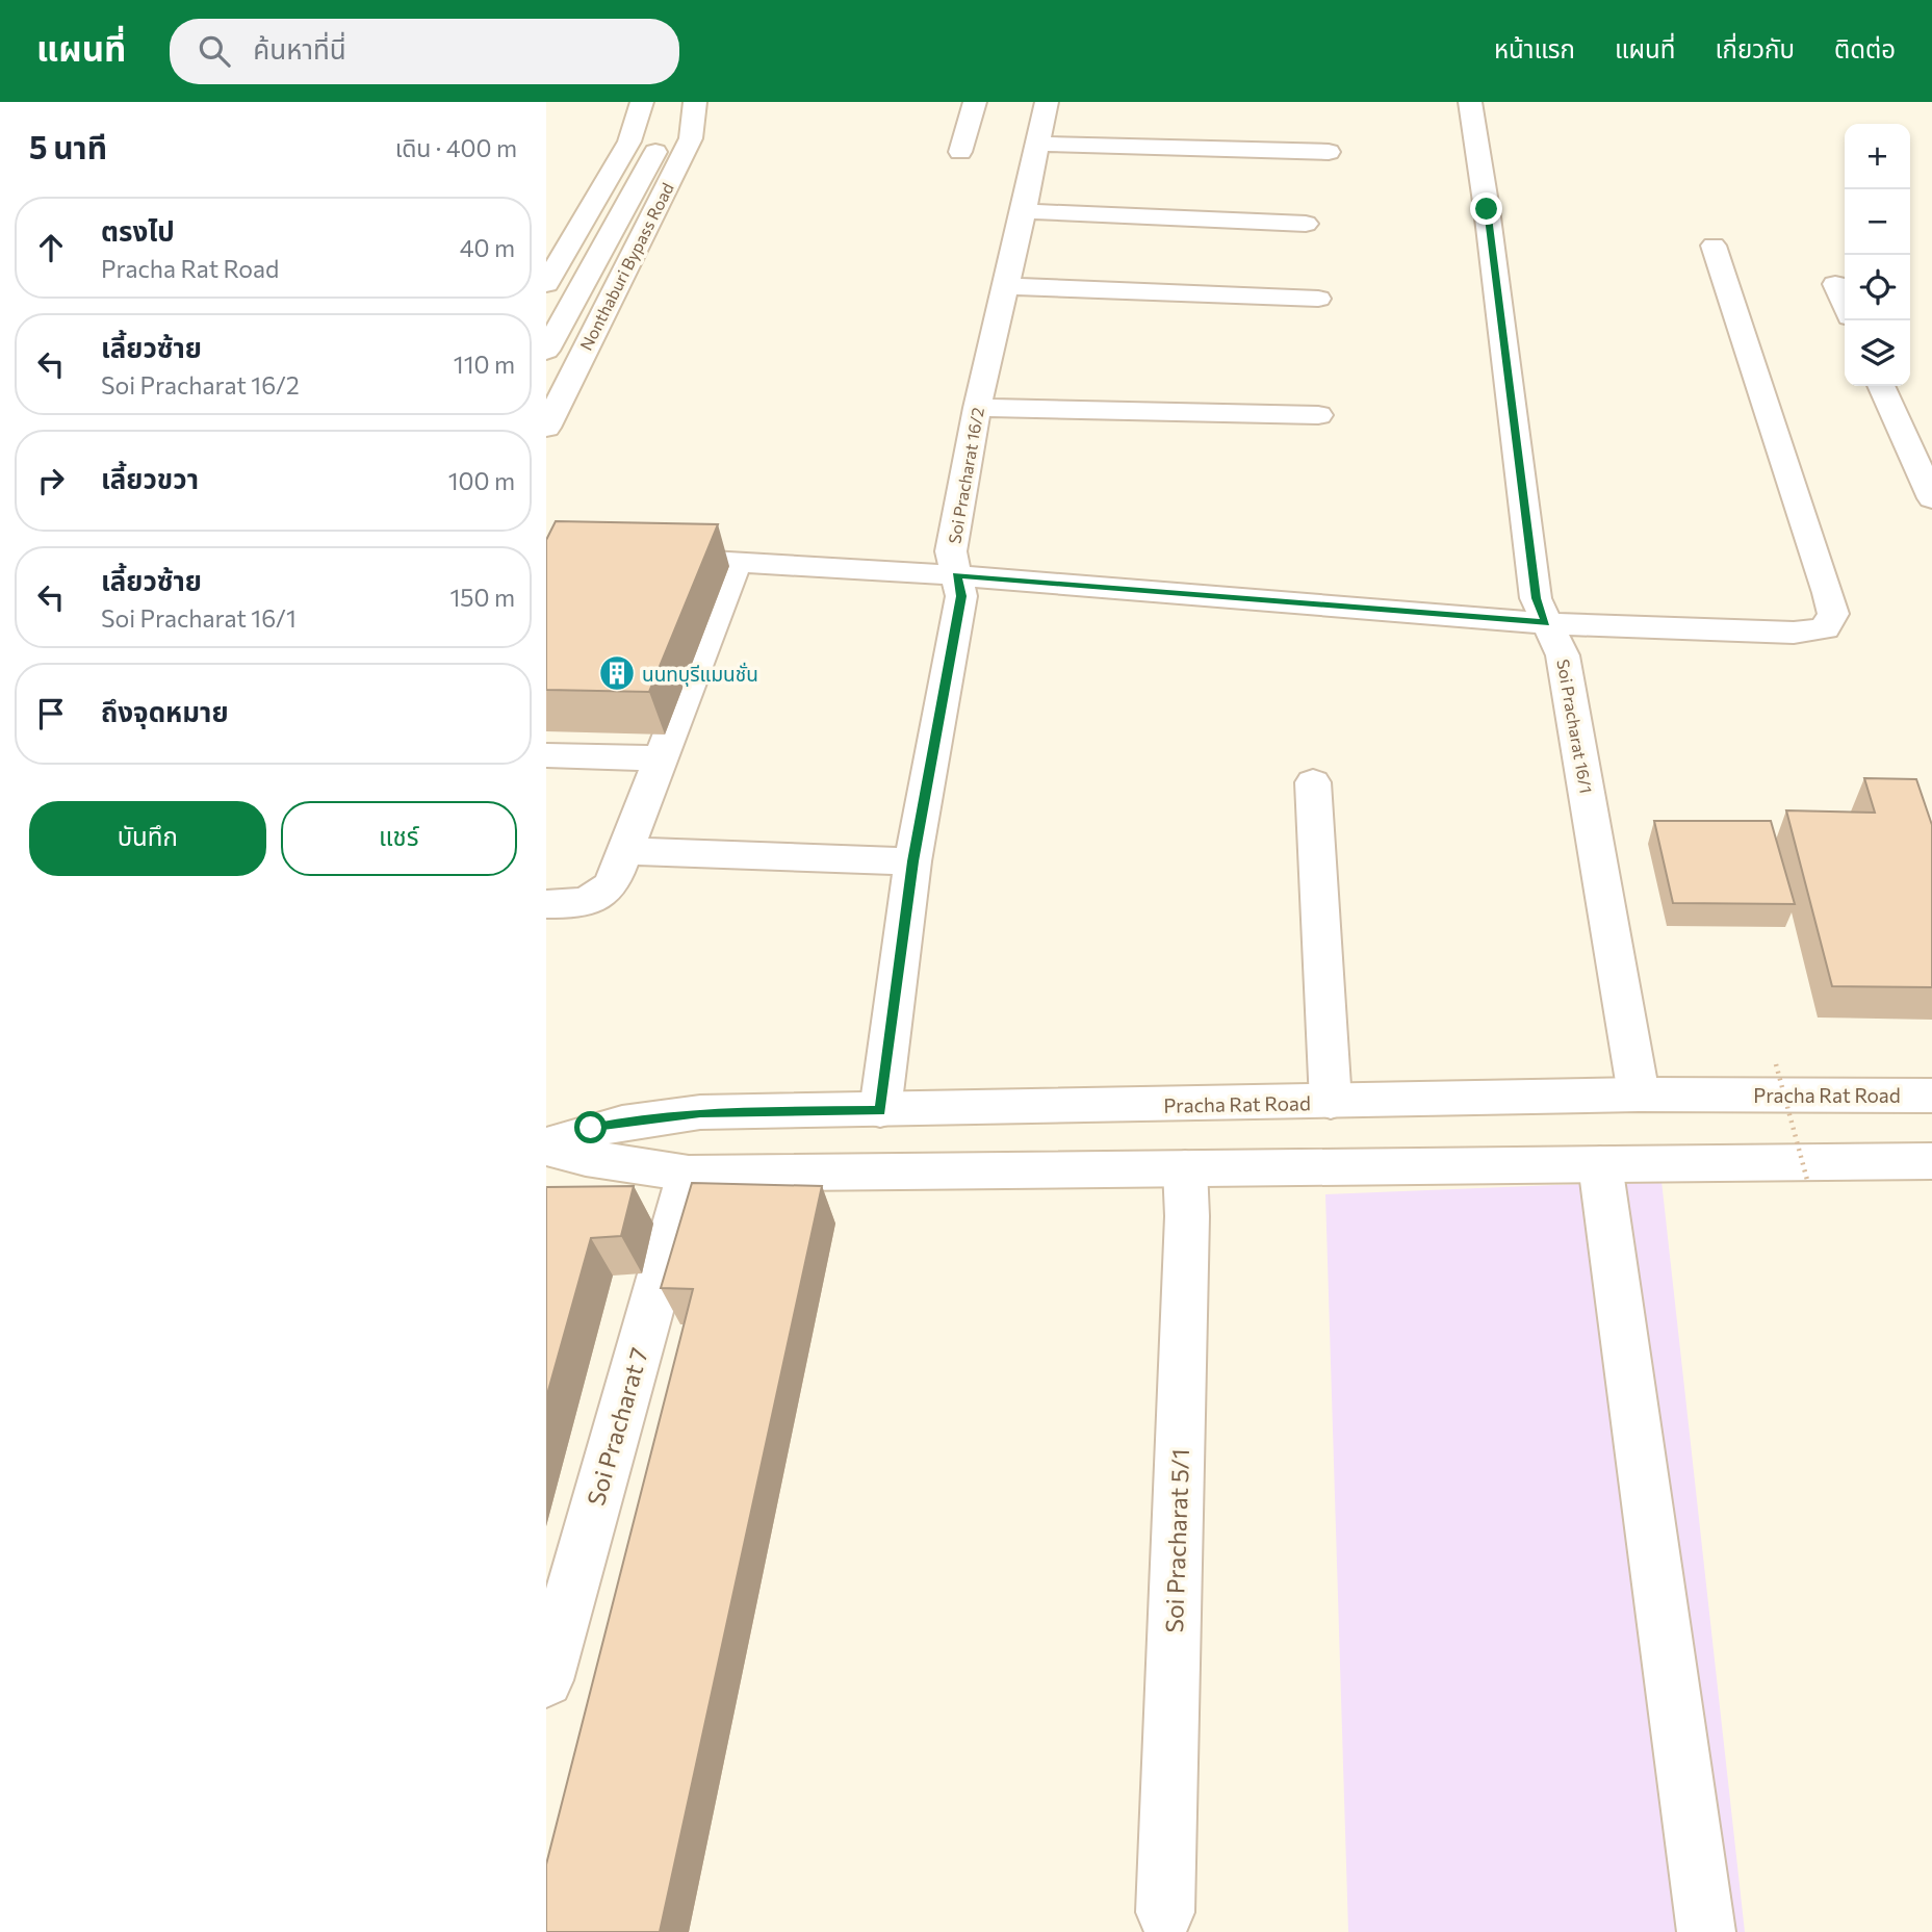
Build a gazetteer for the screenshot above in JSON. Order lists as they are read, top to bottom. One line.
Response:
{"streets":{"street":["Nonthaburi Bypass Road","Soi Pracharat 16/2","Soi Pracharat 16/1","Pracha Rat Road","Soi Pracharat 7","Soi Pracharat 5/1"]},"crossings":[["Soi Pracharat 16/2","Pracha Rat Road"],["Soi Pracharat 16/1","Pracha Rat Road"],["Pracha Rat Road","Soi Pracharat 7"],["Pracha Rat Road","Soi Pracharat 5/1"]],"places":{"building":["นนทบุรีแมนชั่น"]},"page":{"header":"แผนที่","search":"ค้นหาที่นี่","nav":["หน้าแรก","แผนที่","เกี่ยวกับ","ติดต่อ"],"heading":["5 นาที","เดิน · 400 m"],"map_buttons":["+","−"],"list":[["ตรงไป","Pracha Rat Road","40 m"],["เลี้ยวซ้าย","Soi Pracharat 16/2","110 m"],["เลี้ยวขวา","100 m"],["เลี้ยวซ้าย","Soi Pracharat 16/1","150 m"],"ถึงจุดหมาย"],"buttons":["บันทึก","แชร์"]}}
